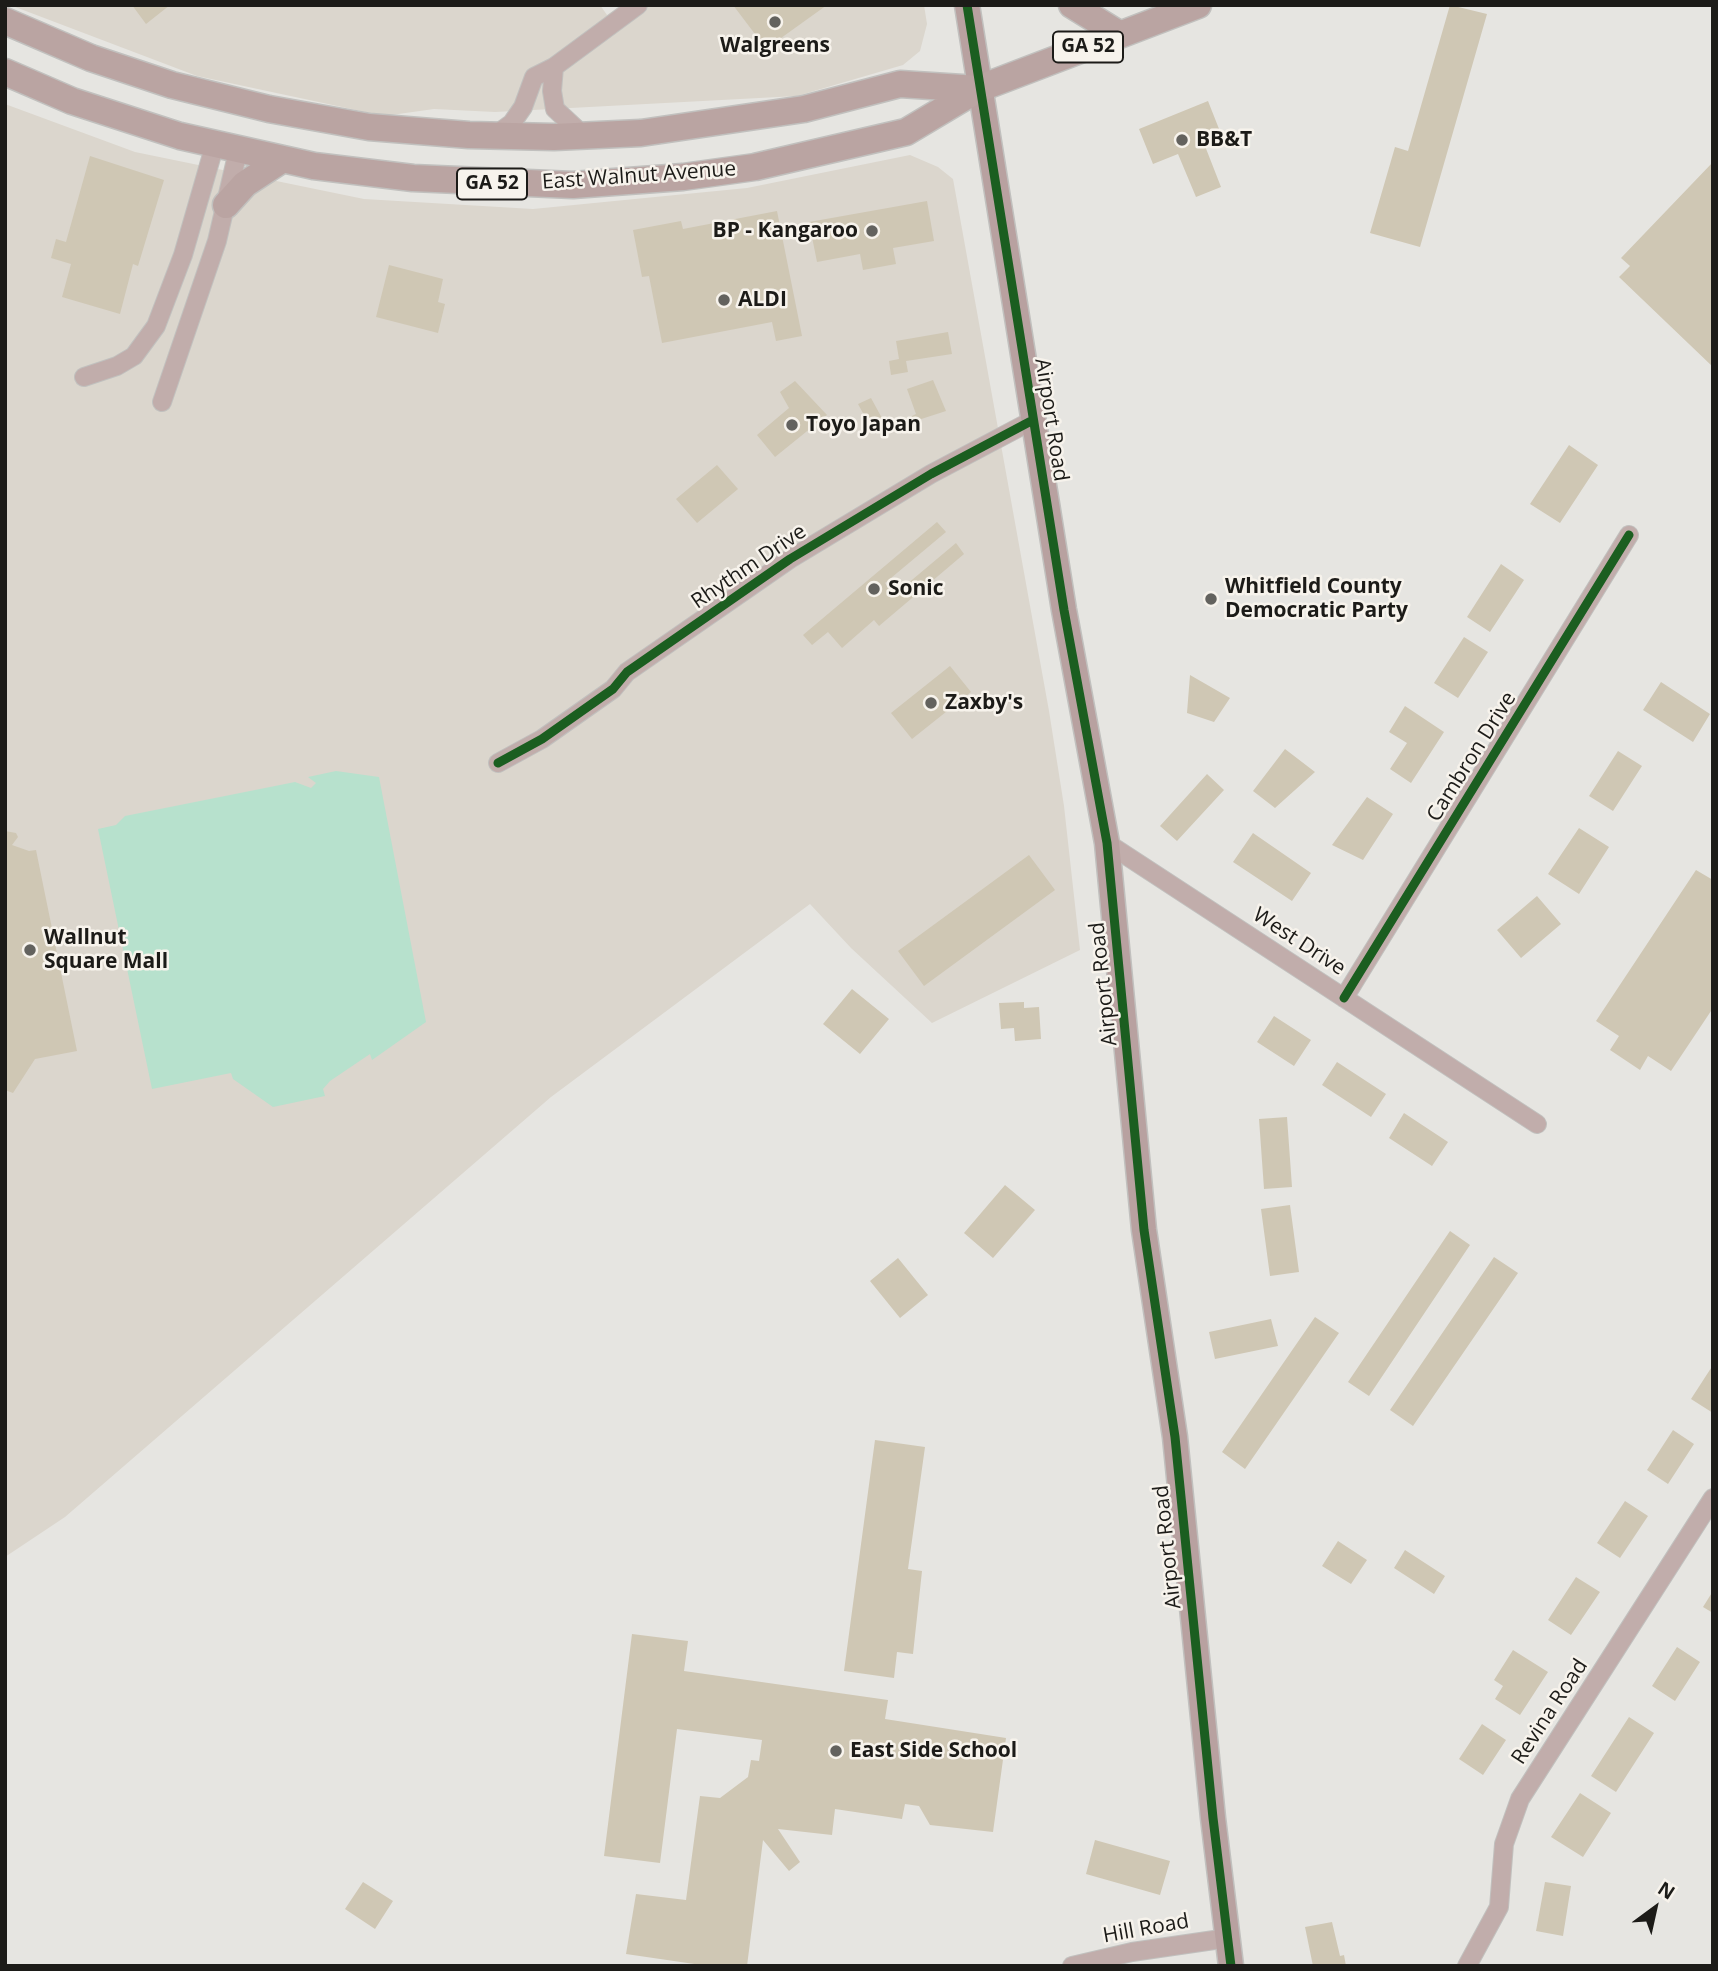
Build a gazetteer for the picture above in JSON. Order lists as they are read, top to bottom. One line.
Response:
{"streets":{"main road":["GA 52","East Walnut Avenue"],"street":["Airport Road","Rhythm Drive","Cambron Drive","West Drive","Revina Road","Hill Road"]},"crossings":[["East Walnut Avenue","Airport Road"],["Airport Road","Rhythm Drive"],["Airport Road","West Drive"],["Airport Road","Hill Road"],["Cambron Drive","West Drive"]],"places":["Walgreens","BB&T","BP - Kangaroo","ALDI","Toyo Japan","Sonic","Whitfield County Democratic Party","Zaxby's","Wallnut Square Mall","East Side School"],"north":"top right"}
